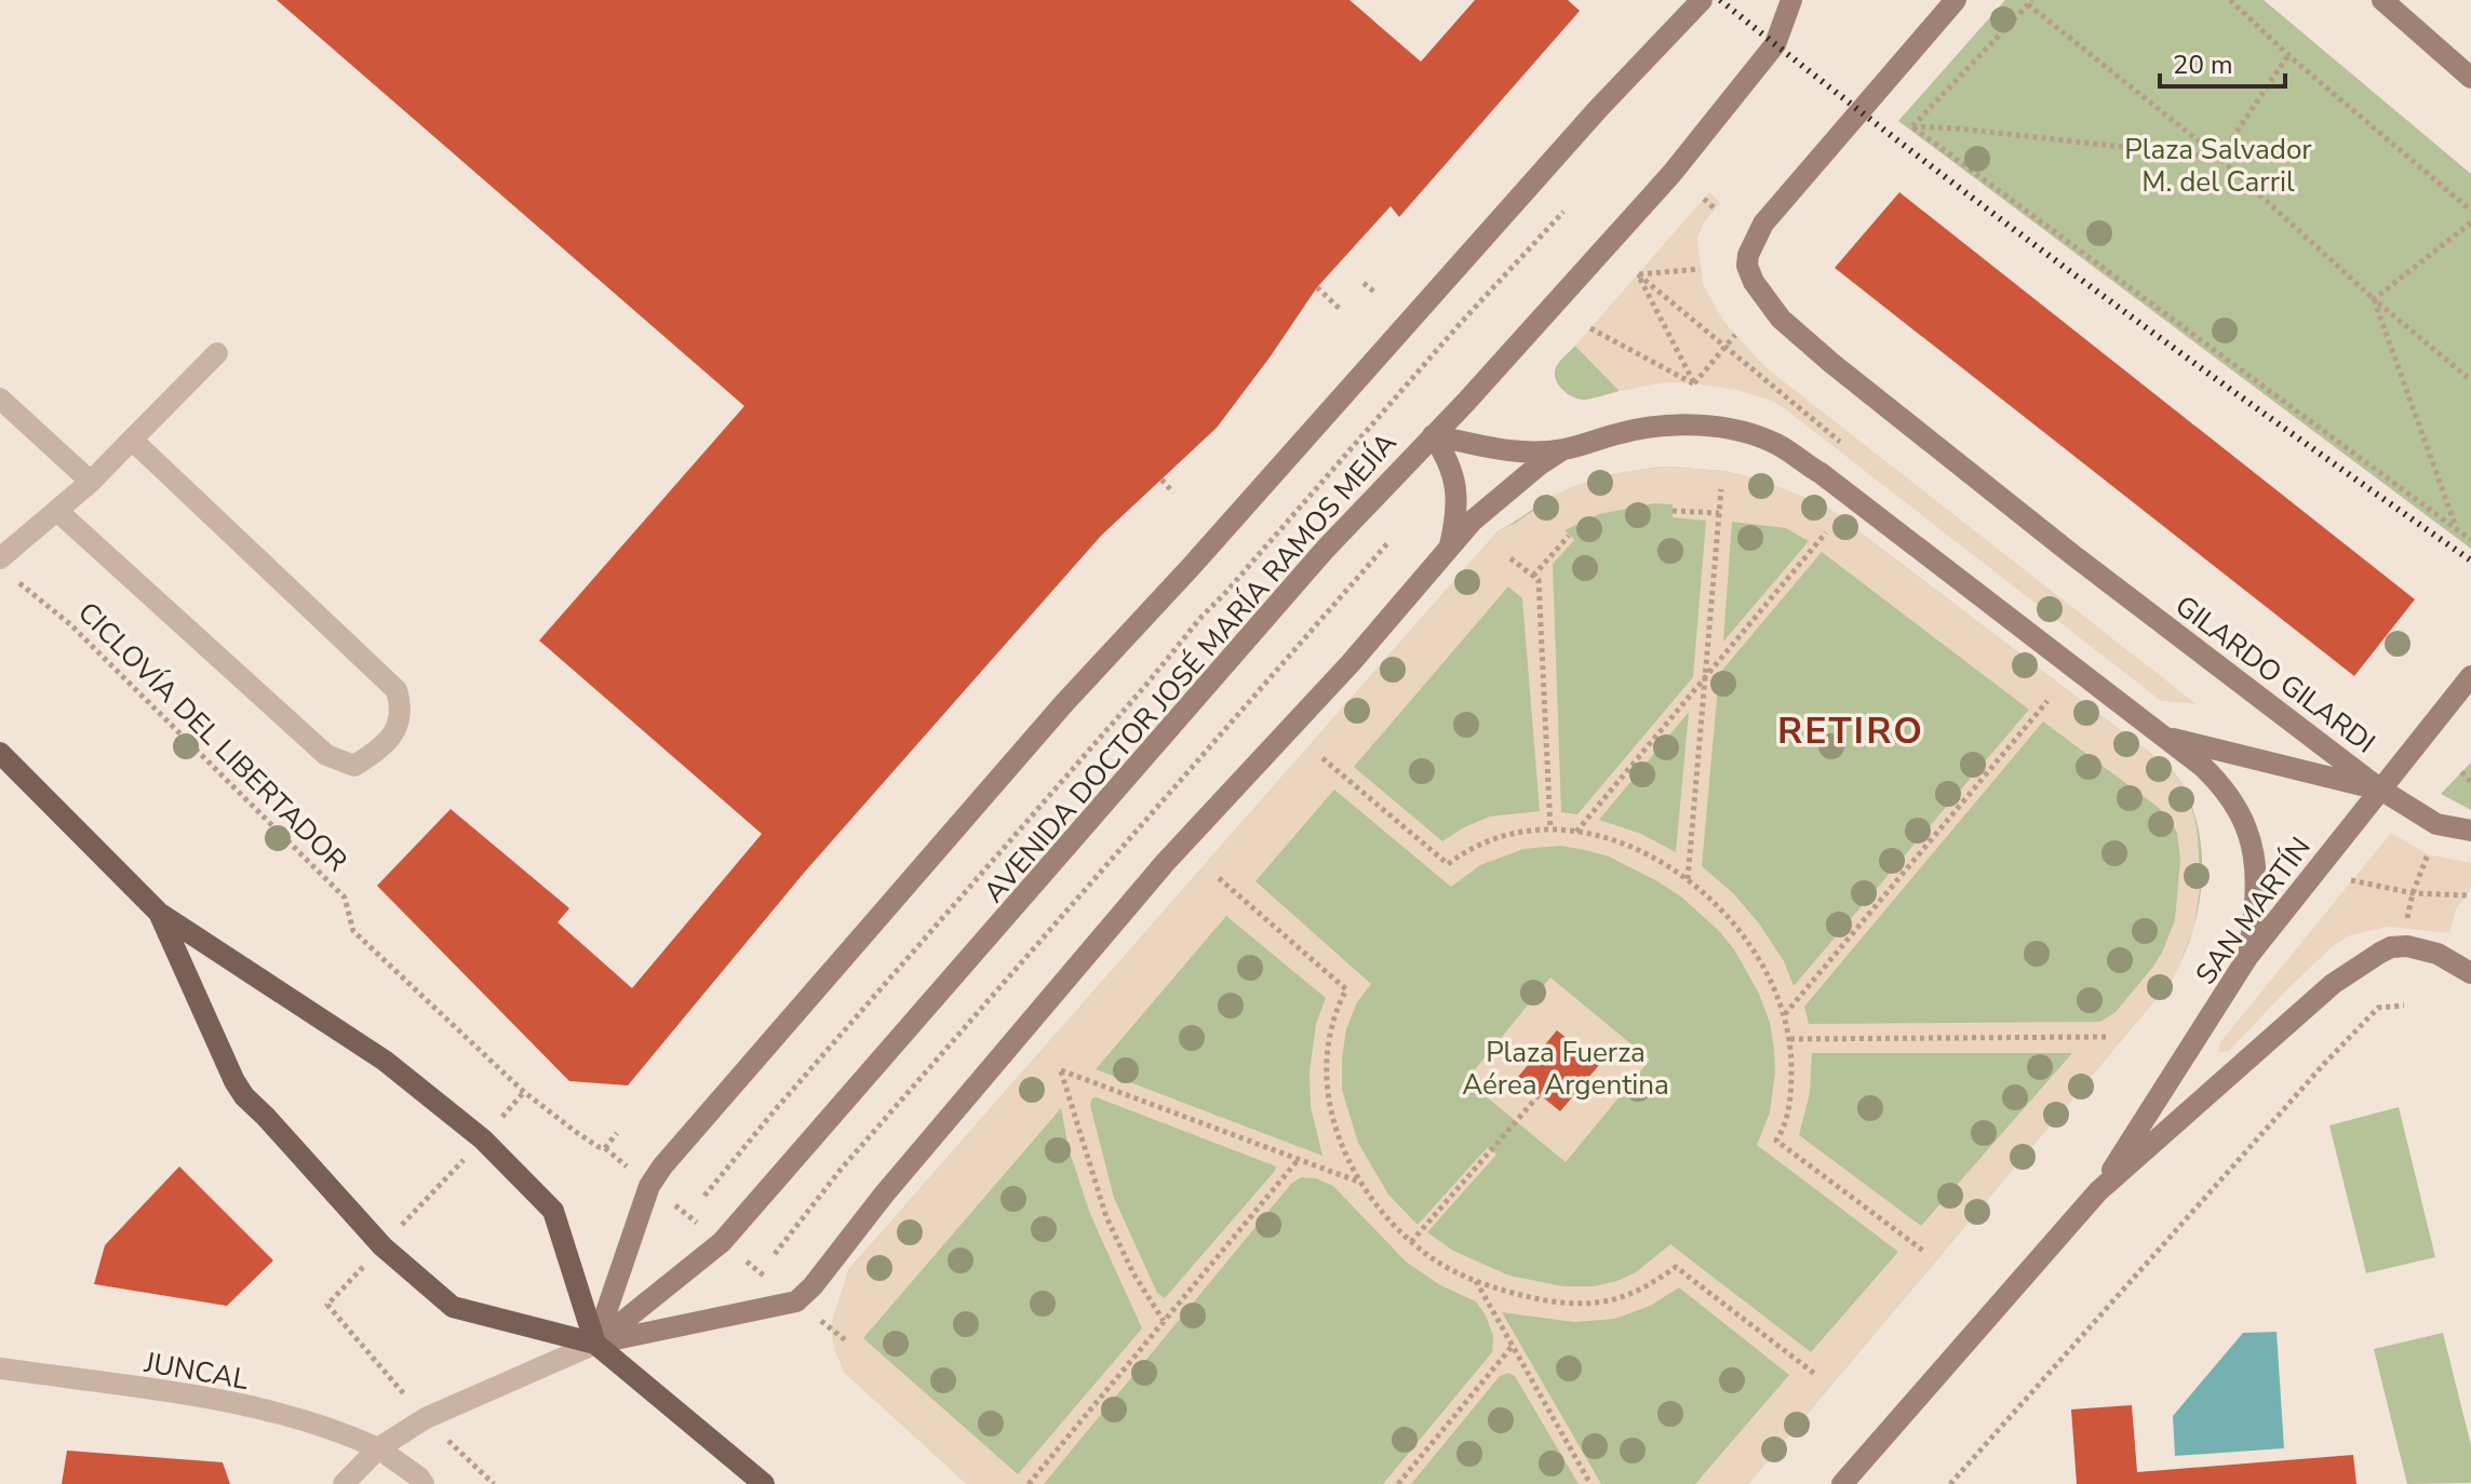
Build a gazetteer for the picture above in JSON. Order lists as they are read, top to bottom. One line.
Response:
{"streets":{"main road":["AVENIDA DOCTOR JOSÉ MARÍA RAMOS MEJÍA","GILARDO GILARDI","SAN MARTÍN"],"street":["JUNCAL"],"path":["CICLOVÍA DEL LIBERTADOR"]},"crossings":[["GILARDO GILARDI","SAN MARTÍN"]],"districts":["RETIRO"],"parks":["Plaza Salvador M. del Carril","Plaza Fuerza Aérea Argentina"],"scale_bar":"20 m"}
